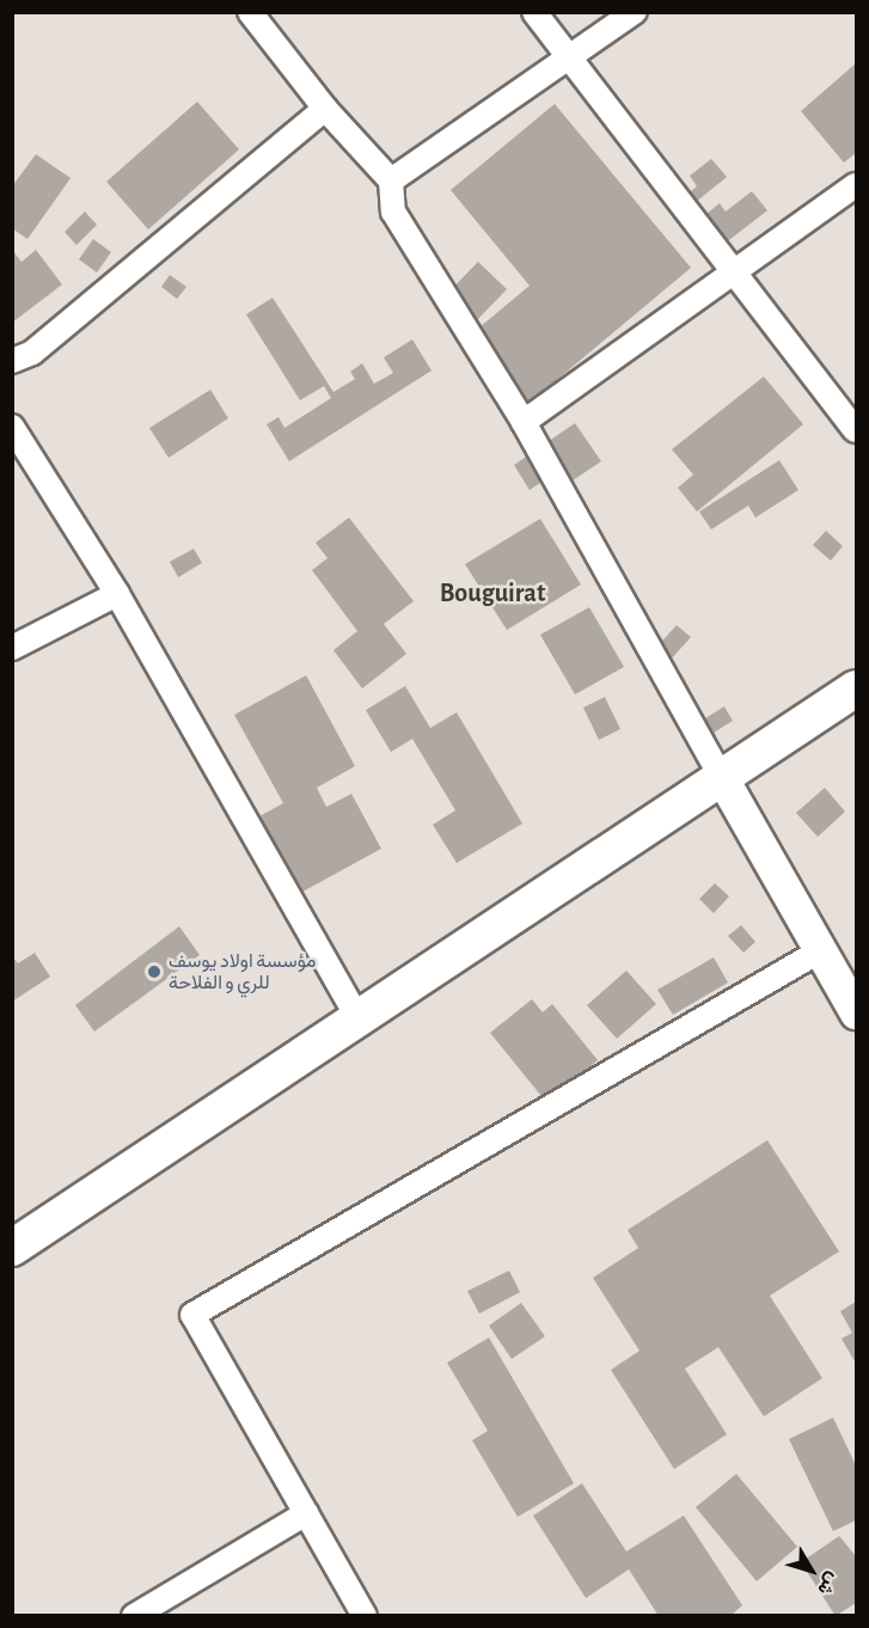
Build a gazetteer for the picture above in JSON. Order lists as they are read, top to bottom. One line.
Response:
{"districts":["Bouguirat"],"places":["مؤسسة اولاد يوسف للري و الفلاحة"],"north":"bottom right"}
